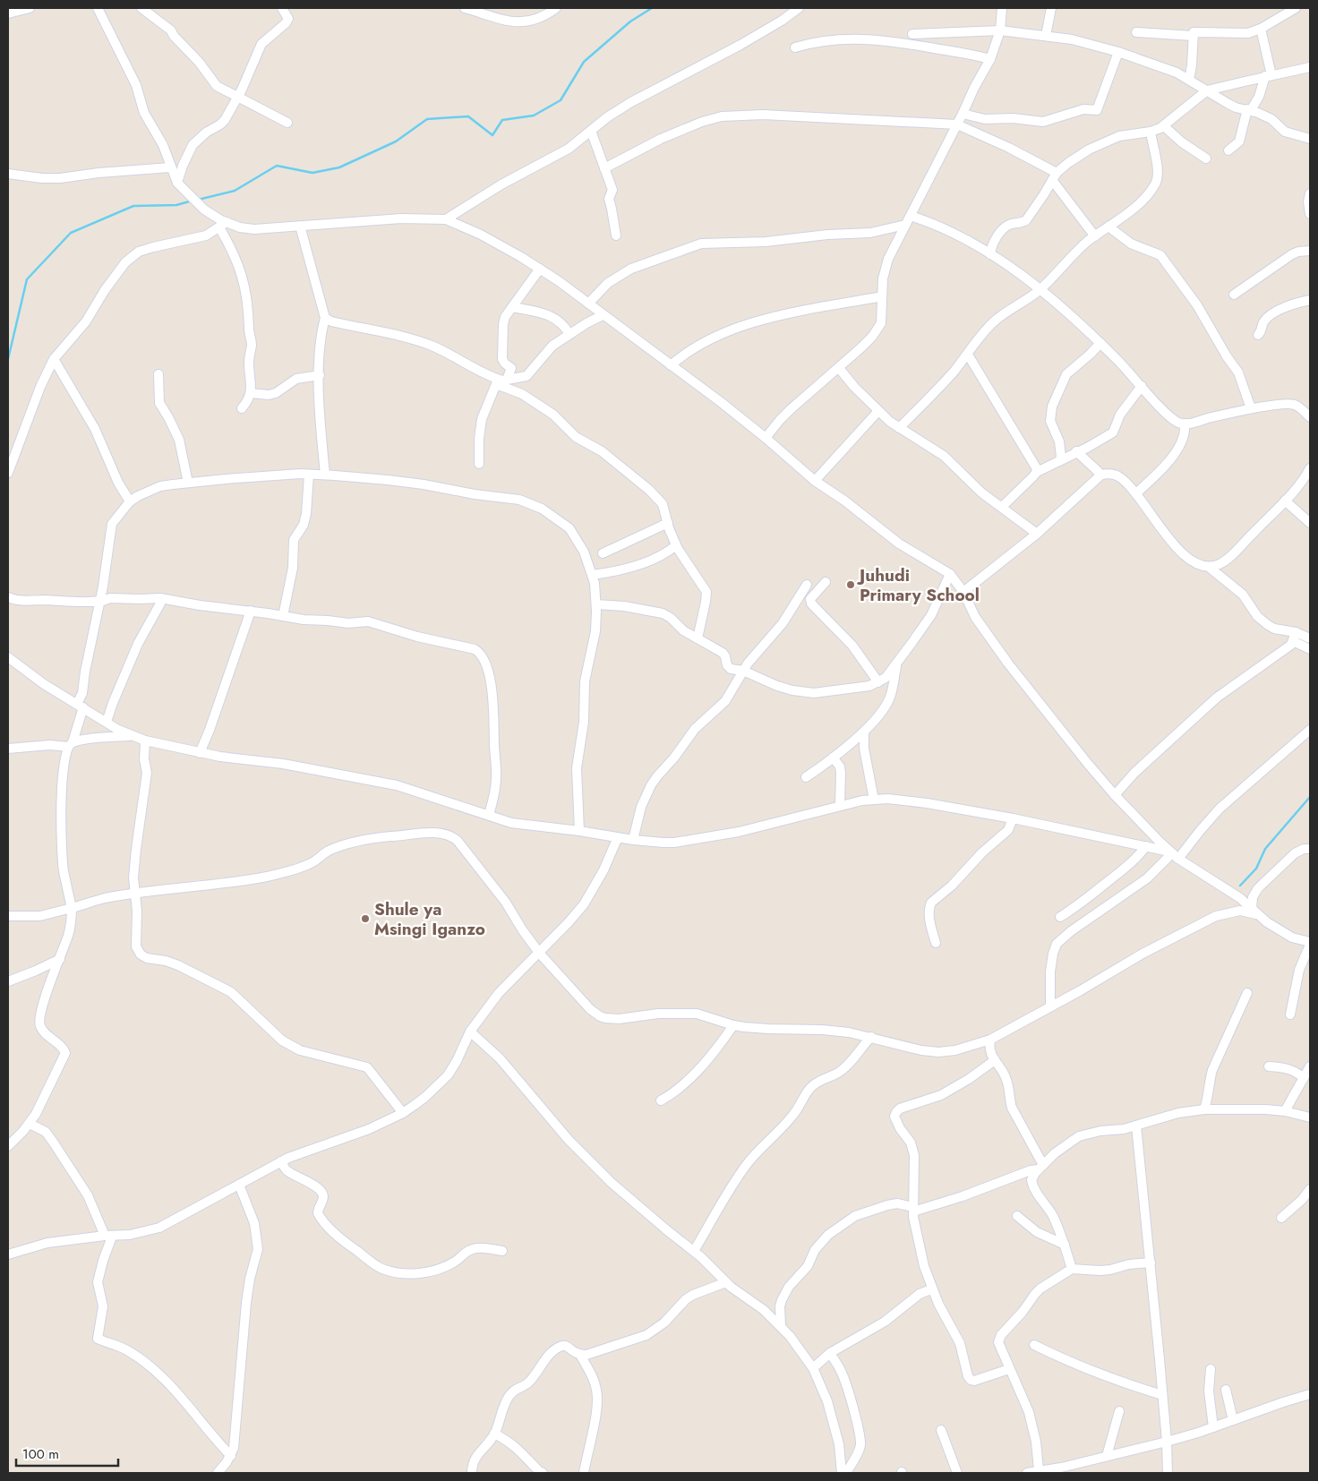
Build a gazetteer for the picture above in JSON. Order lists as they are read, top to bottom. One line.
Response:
{"places":["Juhudi Primary School","Shule ya Msingi Iganzo"],"scale_bar":"100 m"}
